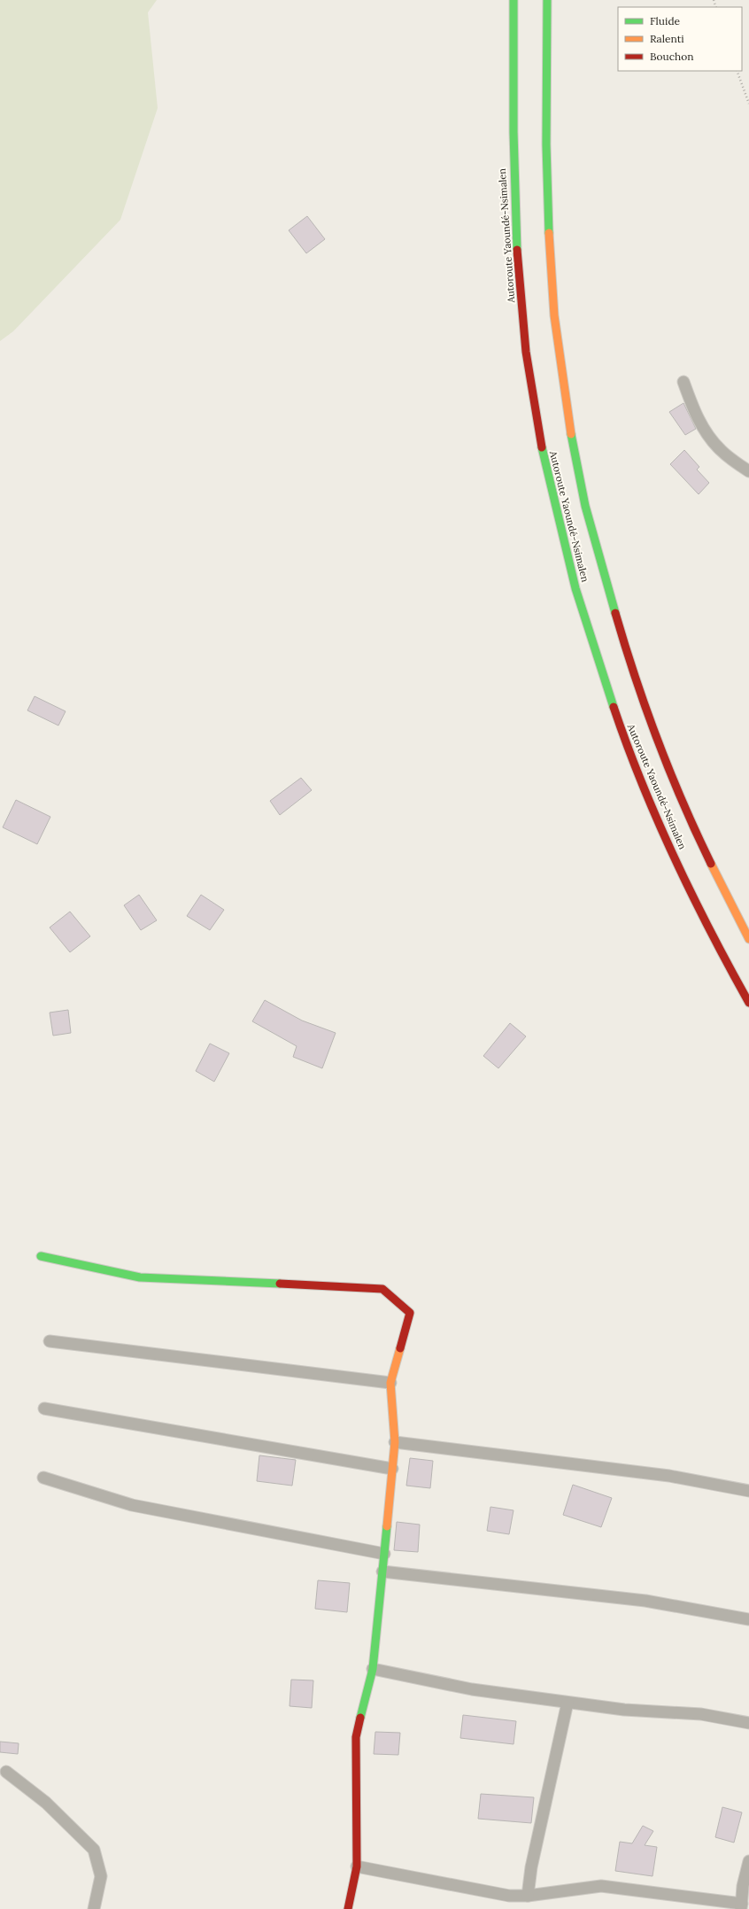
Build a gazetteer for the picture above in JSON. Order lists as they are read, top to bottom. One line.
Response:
{"streets":{"main road":["Autoroute Yaoundé-Nsimalen"]},"legend":["Fluide","Ralenti","Bouchon"]}
